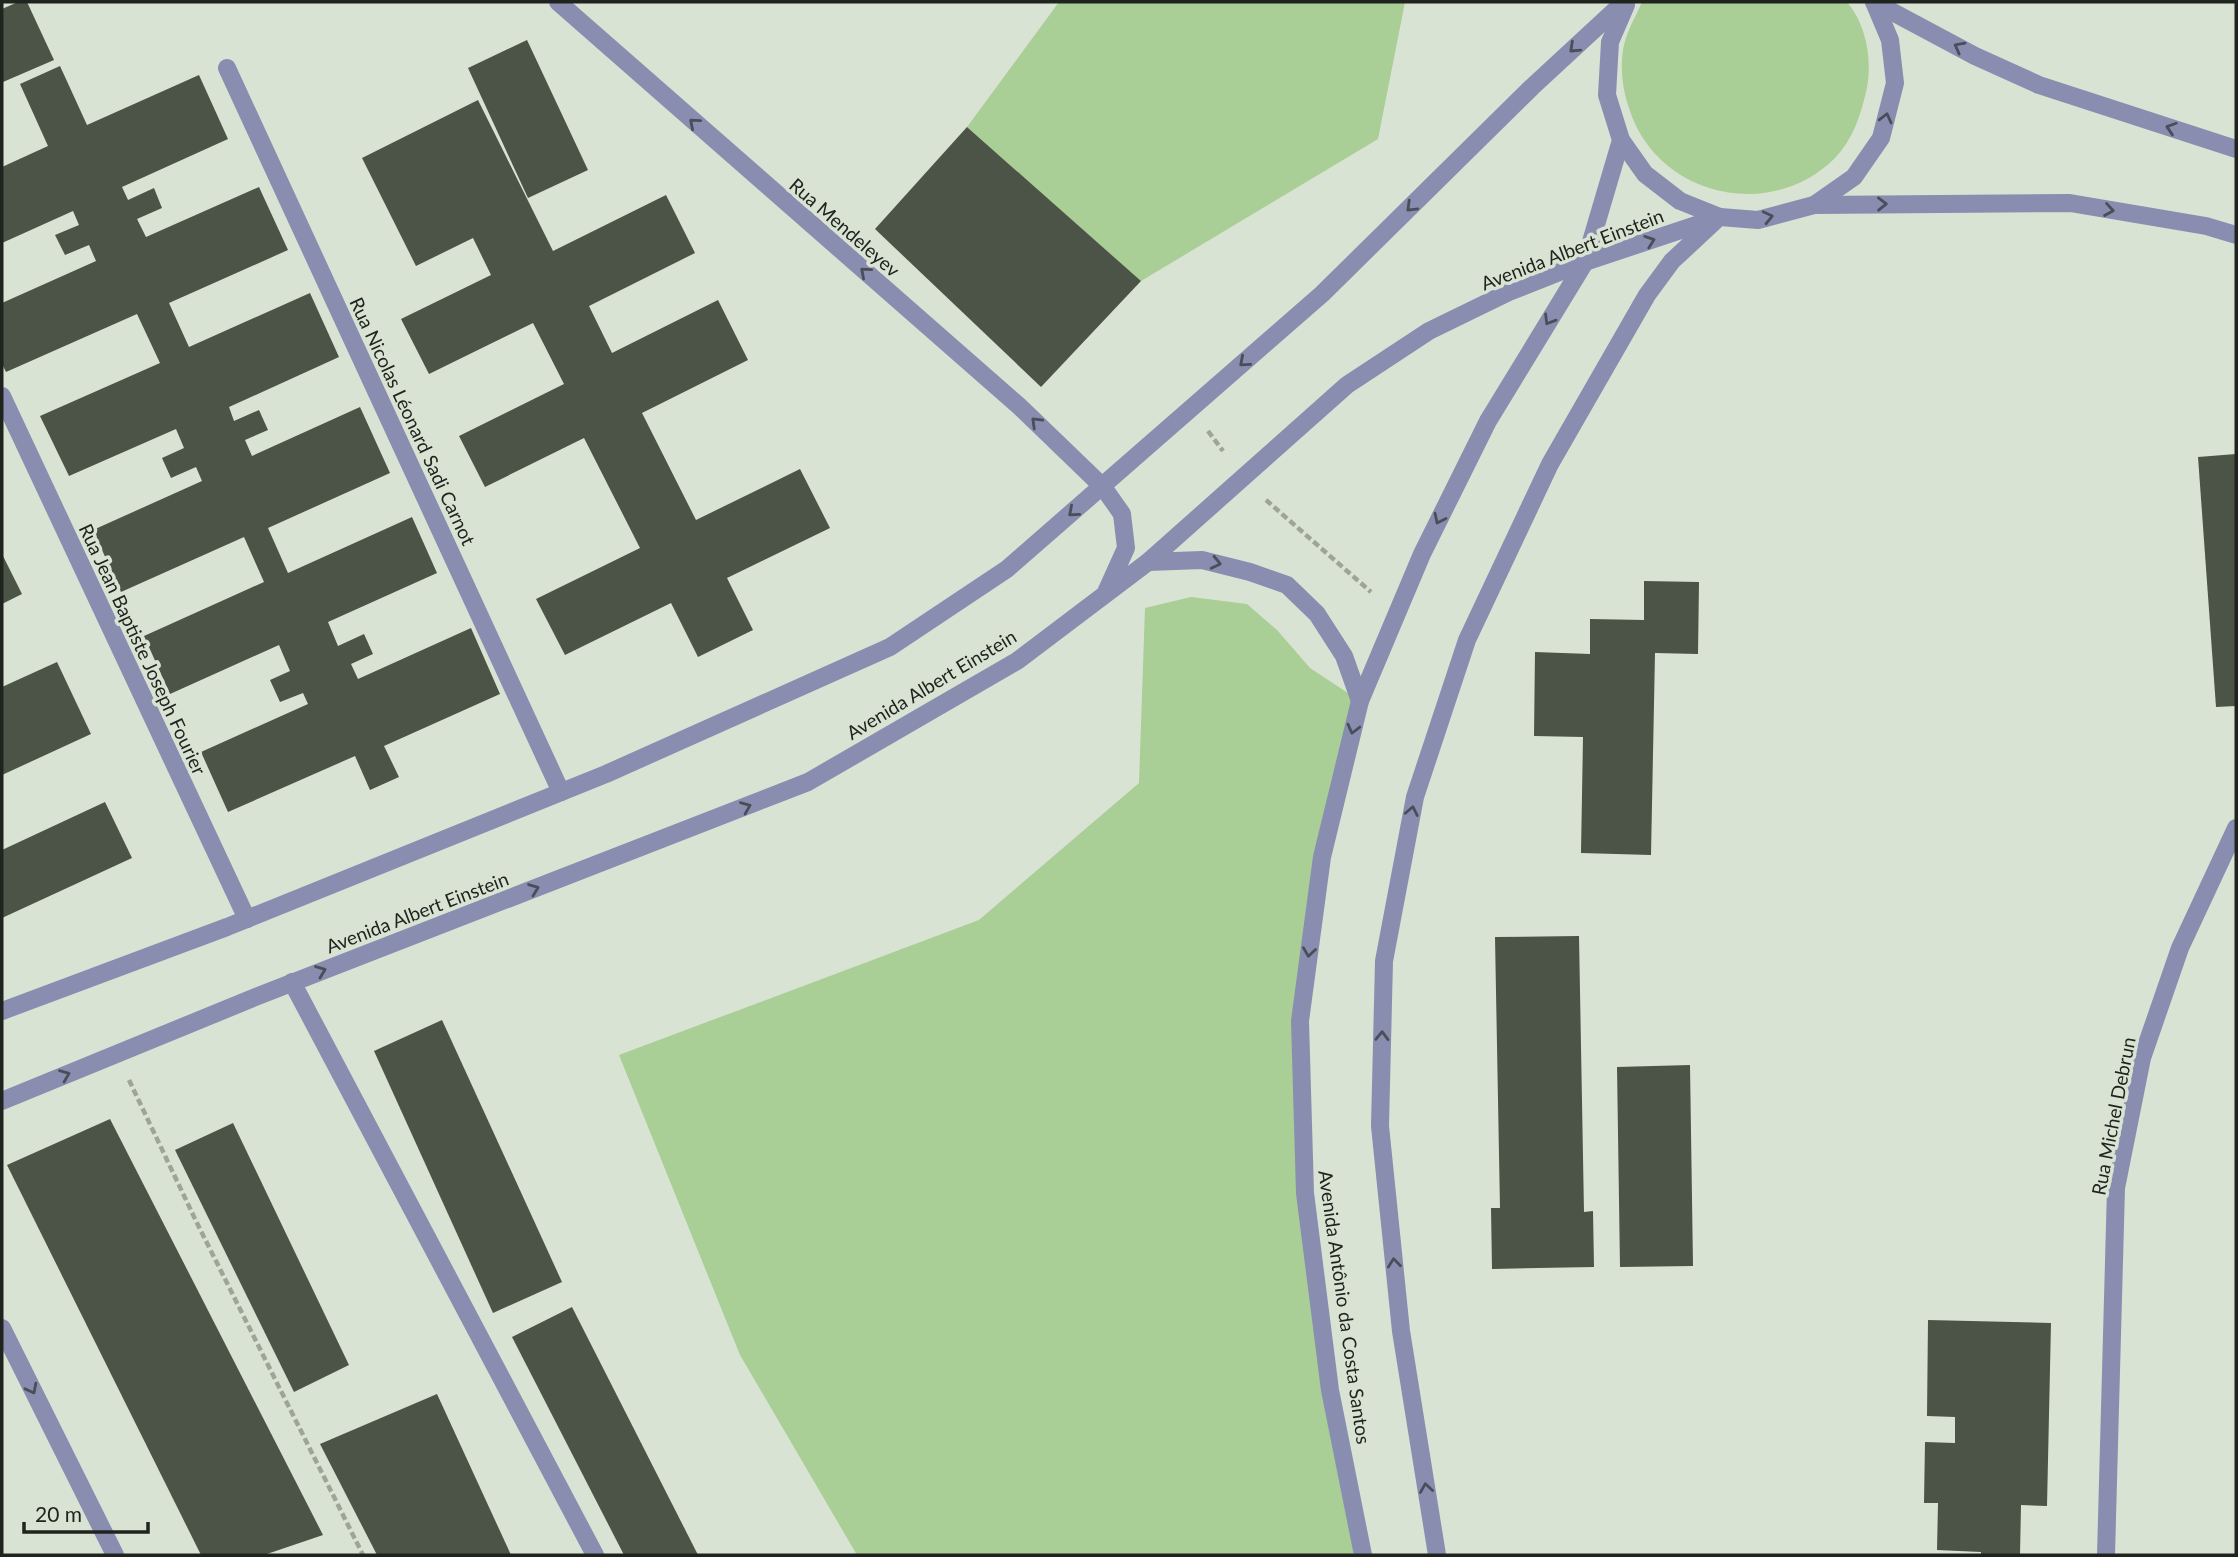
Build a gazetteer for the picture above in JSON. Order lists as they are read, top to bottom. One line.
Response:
{"streets":{"street":["Rua Mendeleyev","Avenida Albert Einstein","Rua Nicolas Léonard Sadi Carnot","Rua Jean Baptiste Joseph Fourier","Rua Michel Debrun","Avenida Antônio da Costa Santos"]},"crossings":[["Rua Mendeleyev","Avenida Albert Einstein"],["Avenida Albert Einstein","Avenida Antônio da Costa Santos"]],"one_way":["Rua Mendeleyev"],"scale_bar":"20 m"}
